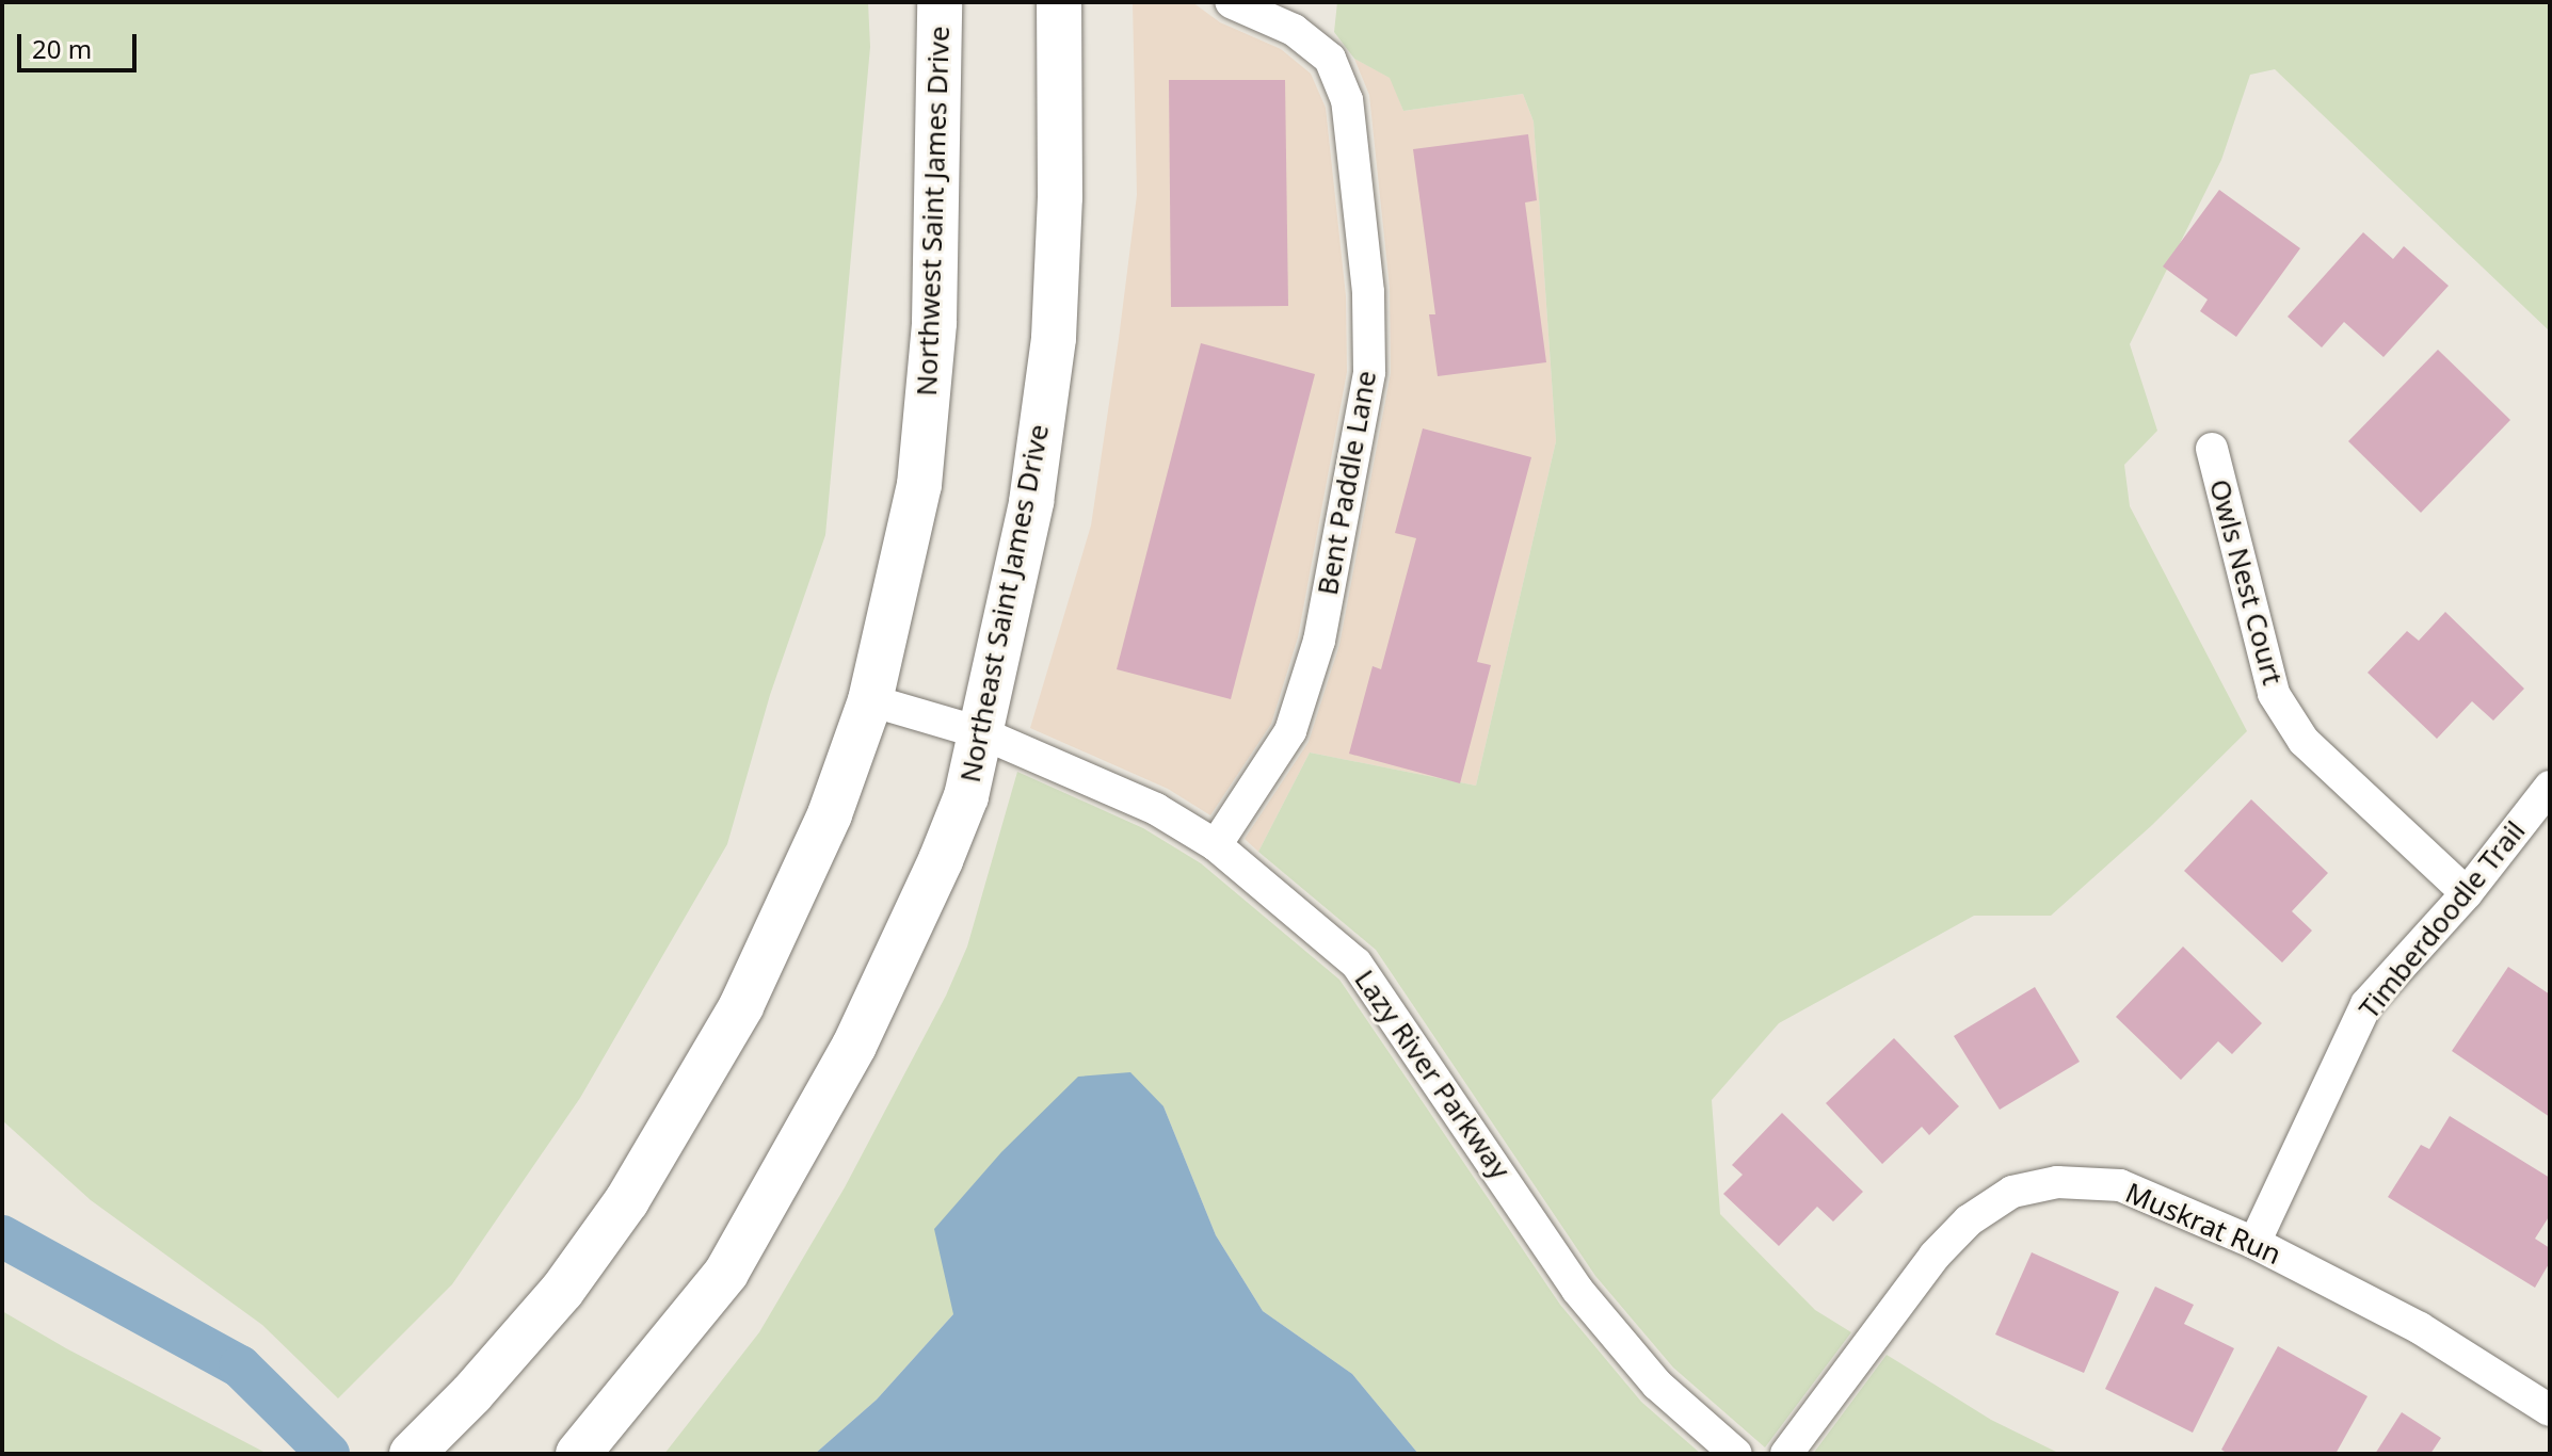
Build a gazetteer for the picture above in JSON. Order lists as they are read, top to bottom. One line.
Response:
{"streets":{"main road":["Northwest Saint James Drive","Northeast Saint James Drive"],"street":["Bent Paddle Lane","Owls Nest Court","Timberdoodle Trail","Lazy River Parkway","Muskrat Run"]},"crossings":[["Northwest Saint James Drive","Lazy River Parkway"],["Bent Paddle Lane","Lazy River Parkway"],["Owls Nest Court","Timberdoodle Trail"],["Northeast Saint James Drive","Lazy River Parkway"],["Timberdoodle Trail","Muskrat Run"]],"scale_bar":"20 m"}
